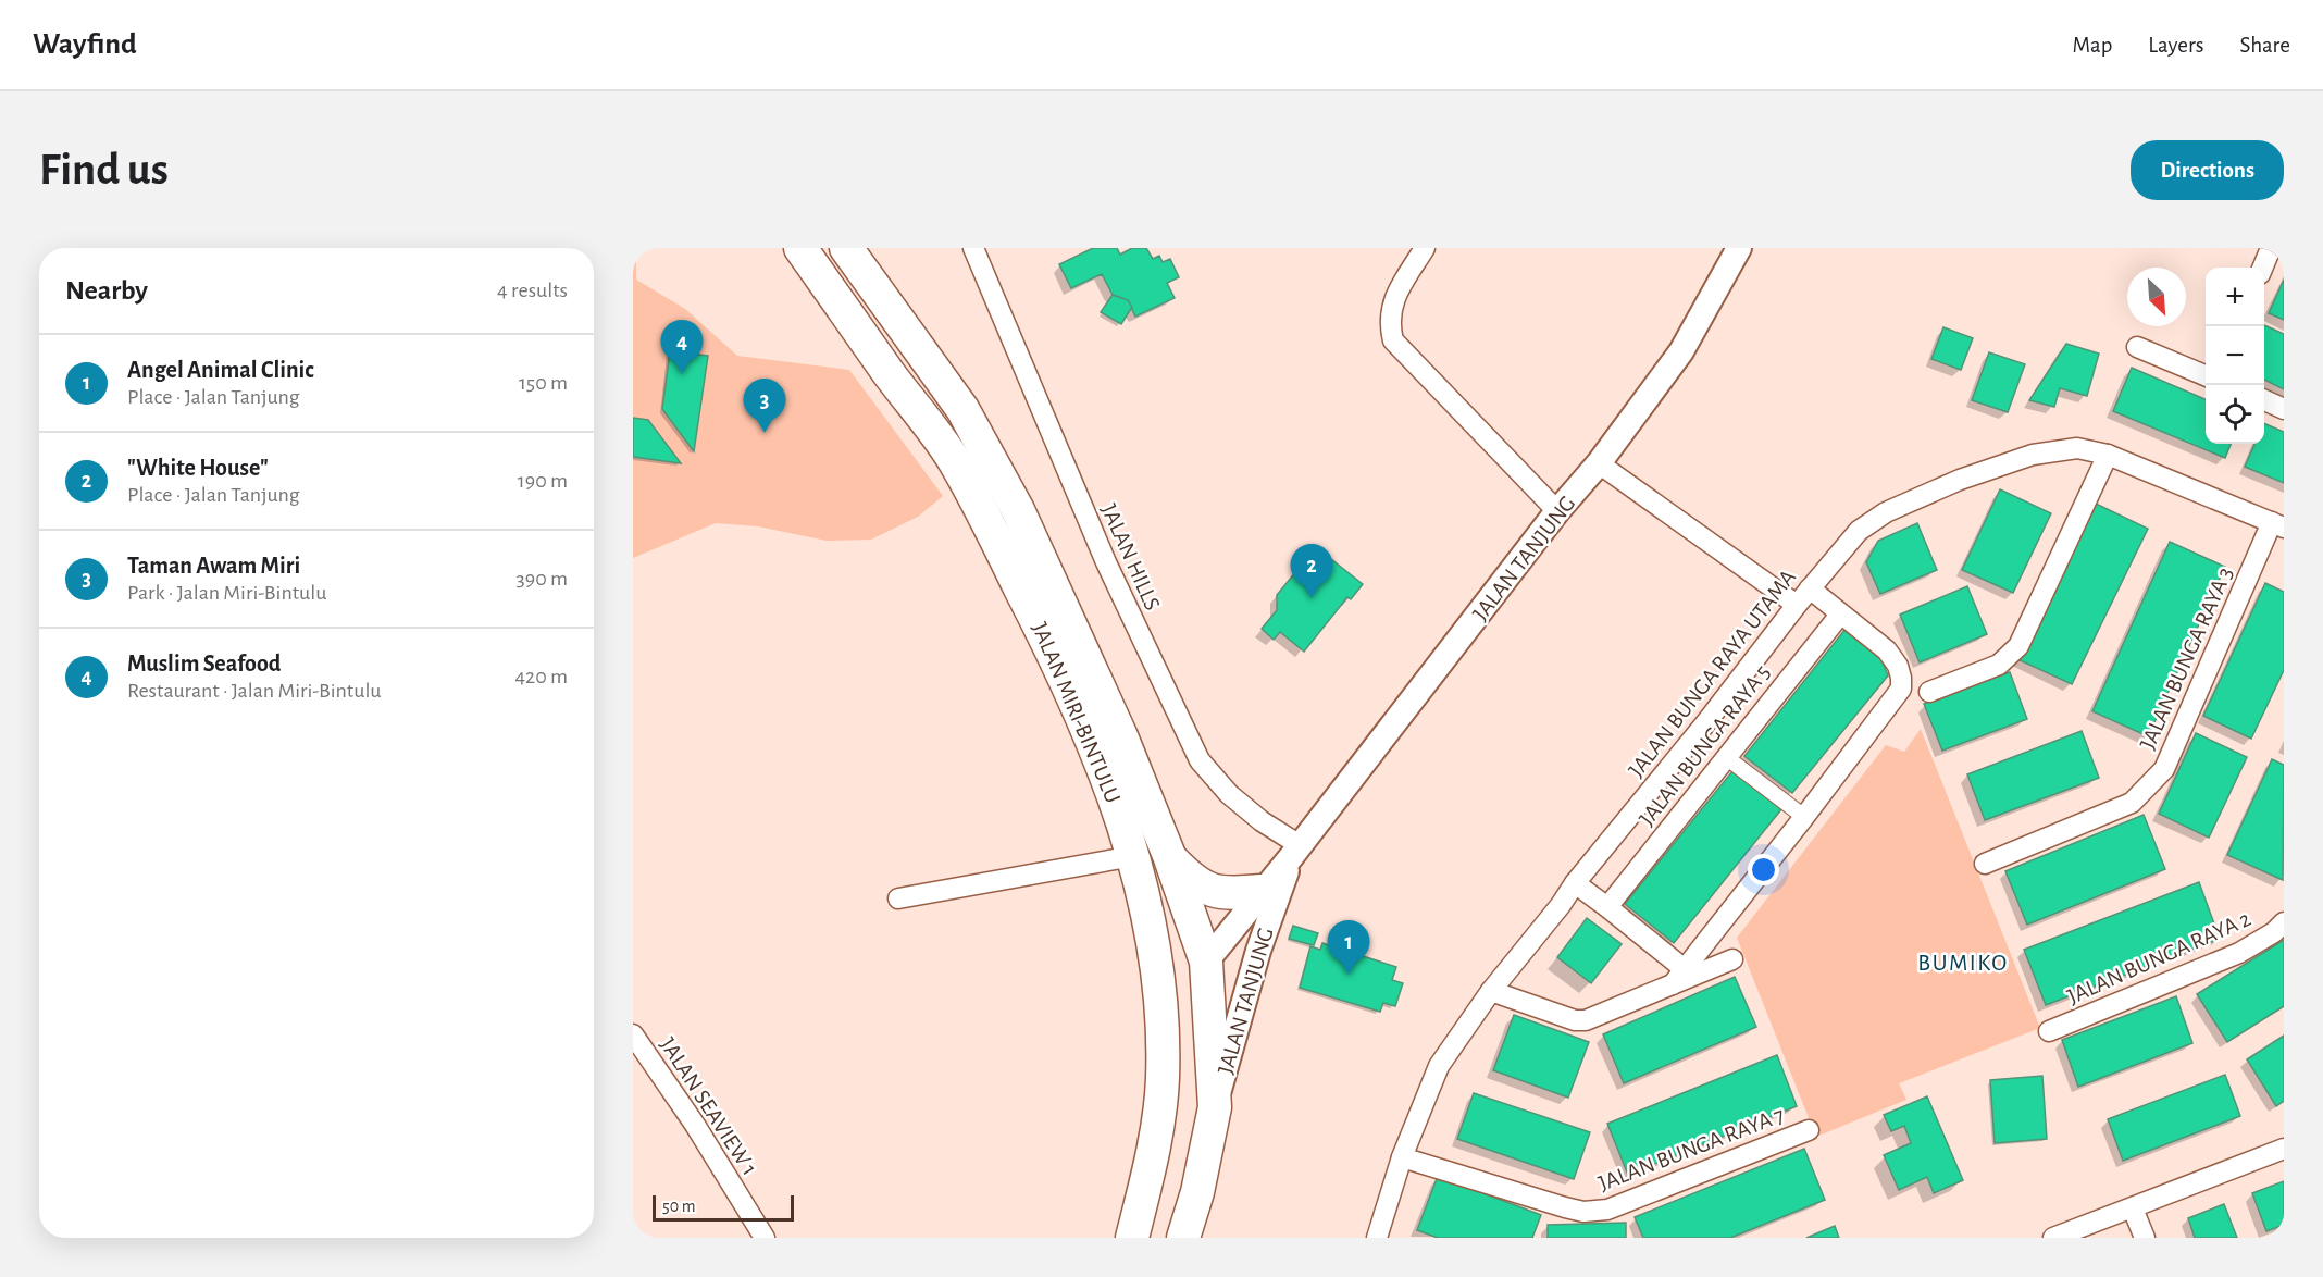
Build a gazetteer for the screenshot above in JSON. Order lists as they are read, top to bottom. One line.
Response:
{"streets":{"highway":["JALAN MIRI-BINTULU"],"street":["JALAN HILLS","JALAN TANJUNG","JALAN BUNGA RAYA 3","JALAN BUNGA RAYA UTAMA","JALAN BUNGA RAYA 5","JALAN BUNGA RAYA 2","JALAN SEAVIEW 1","JALAN BUNGA RAYA 7"]},"crossings":[["JALAN HILLS","JALAN TANJUNG"],["JALAN TANJUNG","JALAN MIRI-BINTULU"],["JALAN BUNGA RAYA 3","JALAN BUNGA RAYA UTAMA"],["JALAN BUNGA RAYA UTAMA","JALAN BUNGA RAYA 7"]],"districts":["BUMIKO"],"scale_bar":"50 m","north":"bottom right","page":{"header":"Wayfind","nav":["Map","Layers","Share"],"buttons":"Directions","title":"Find us","heading":["Nearby","4 results"],"map_buttons":["+","−"],"pins":["4","3","2","1"],"list":[{"mark":"1","name":"Angel Animal Clinic","note":"Place · Jalan Tanjung","value":"150 m"},{"mark":"2","name":"\"White House\"","note":"Place · Jalan Tanjung","value":"190 m"},{"mark":"3","name":"Taman Awam Miri","note":"Park · Jalan Miri-Bintulu","value":"390 m"},{"mark":"4","name":"Muslim Seafood","note":"Restaurant · Jalan Miri-Bintulu","value":"420 m"}],"scale":"50 m"}}
